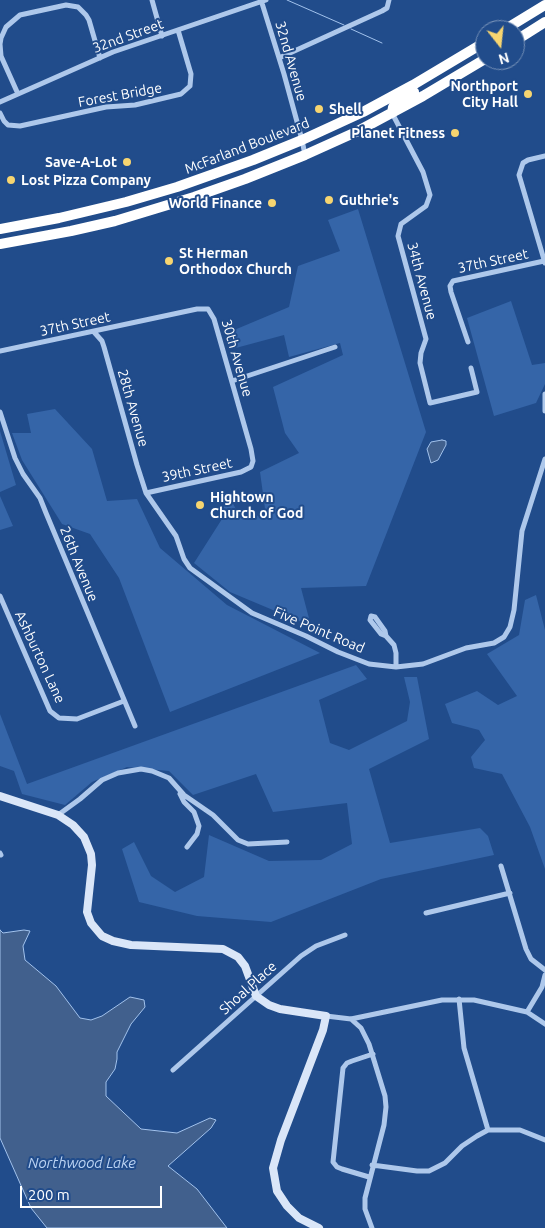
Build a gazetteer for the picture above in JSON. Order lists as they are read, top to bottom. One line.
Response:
{"streets":{"highway":["McFarland Boulevard"],"street":["32nd Street","32nd Avenue","Forest Bridge","37th Street","34th Avenue","30th Avenue","28th Avenue","39th Street","26th Avenue","Five Point Road","Ashburton Lane","Shoal Place"]},"crossings":[["32nd Street","32nd Avenue"],["32nd Street","Forest Bridge"],["32nd Avenue","McFarland Boulevard"],["McFarland Boulevard","34th Avenue"],["37th Street","30th Avenue"],["37th Street","28th Avenue"],["30th Avenue","39th Street"],["28th Avenue","39th Street"],["28th Avenue","Five Point Road"],["39th Street","Five Point Road"],["26th Avenue","Ashburton Lane"]],"water":["Northwood Lake"],"places":["Northport City Hall","Shell","Planet Fitness","Save-A-Lot","Lost Pizza Company","Guthrie's","World Finance","St Herman Orthodox Church","Hightown Church of God"],"scale_bar":"200 m","north":"bottom"}
